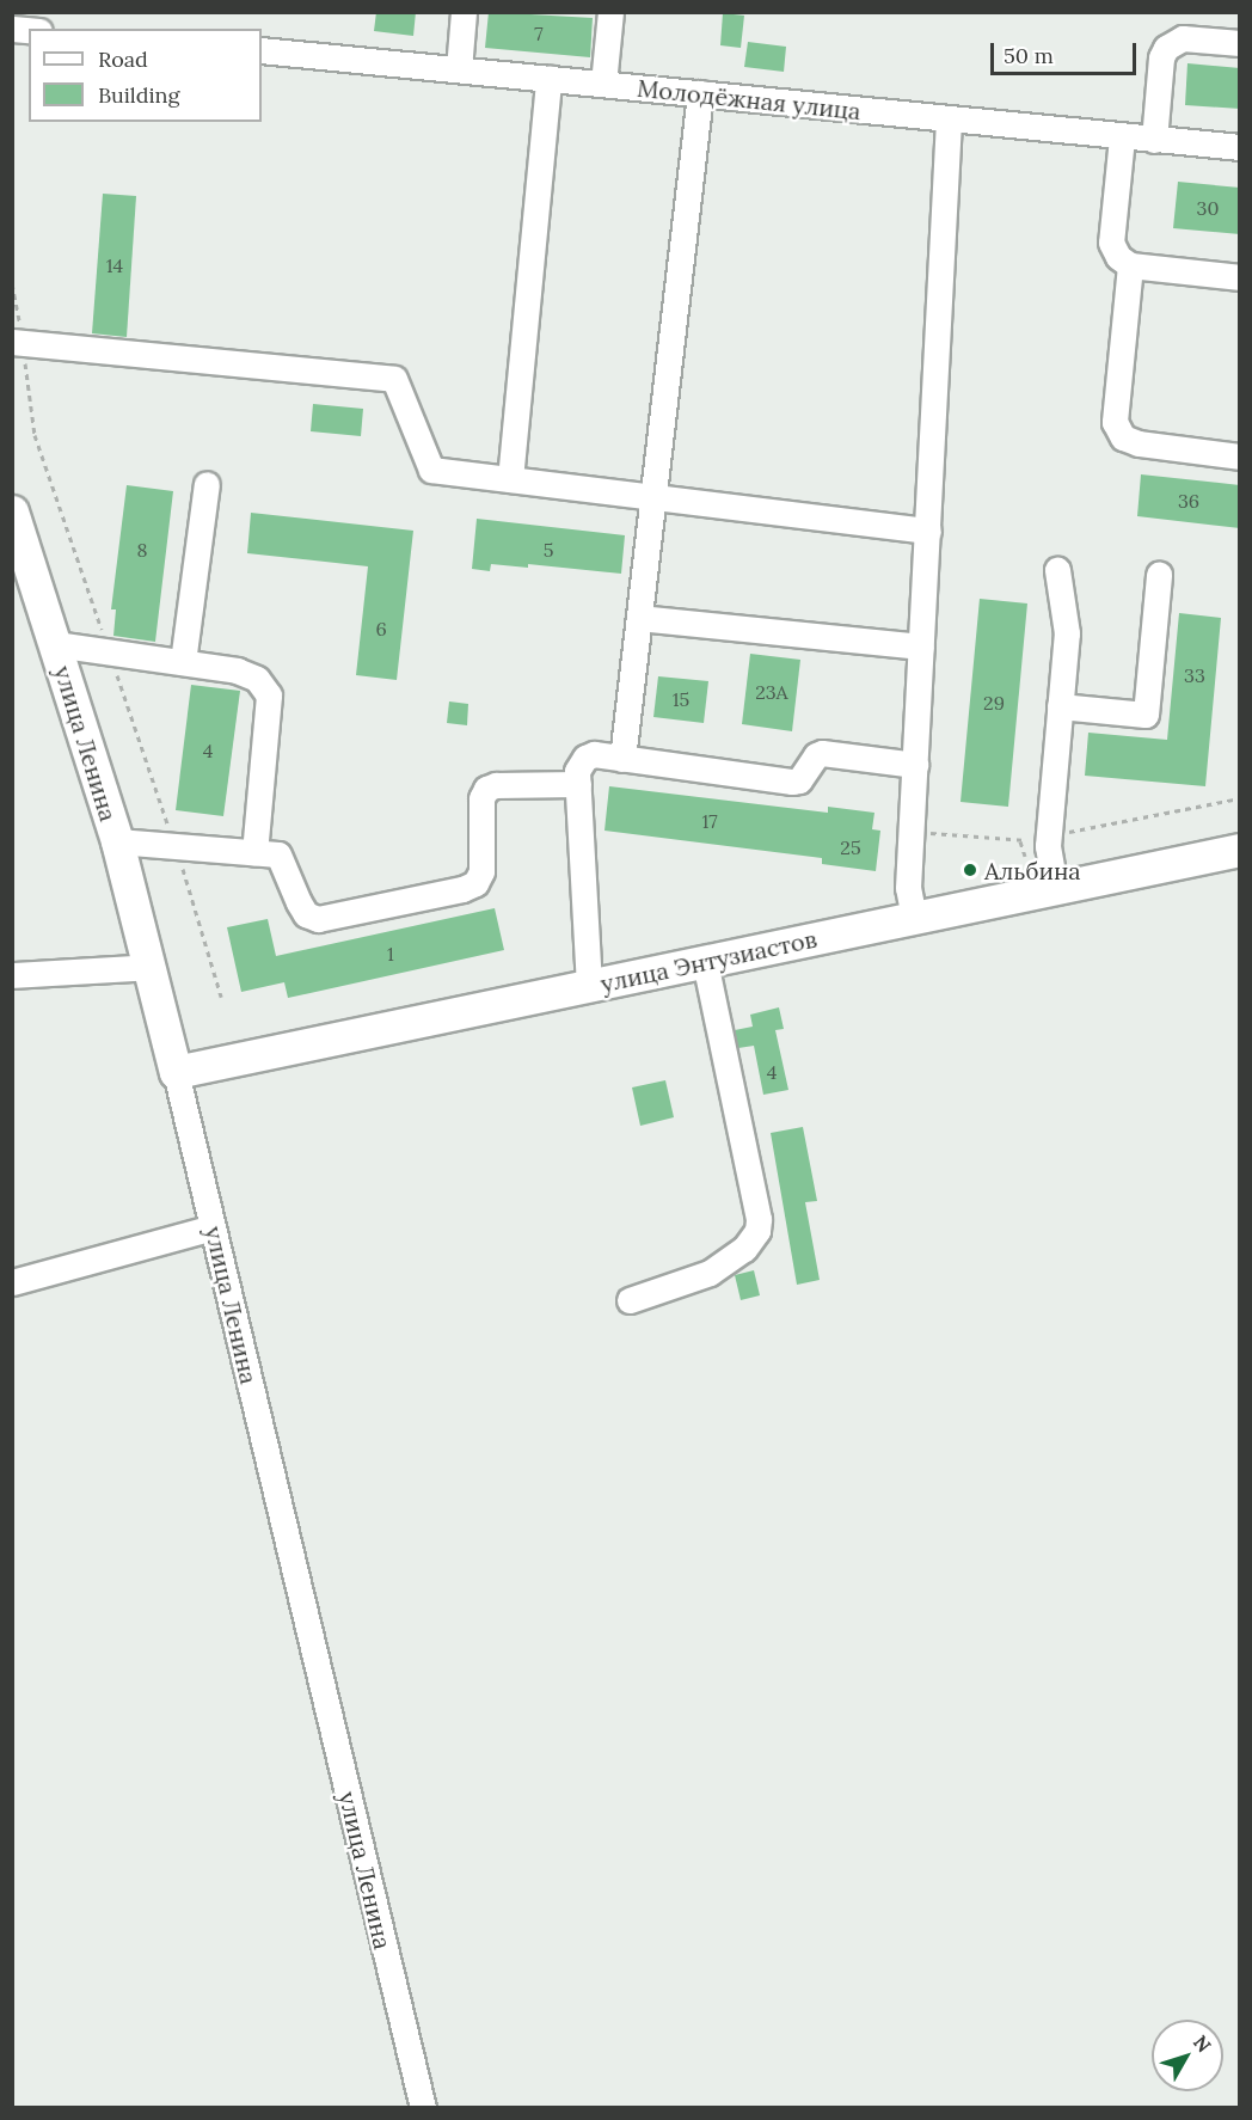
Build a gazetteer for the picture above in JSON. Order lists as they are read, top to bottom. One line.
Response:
{"streets":{"main road":["улица Ленина","улица Энтузиастов"],"street":["Молодёжная улица"]},"crossings":[["улица Ленина","улица Энтузиастов"]],"places":["Альбина"],"house_numbers":["7","30","14","36","8","5","6","33","23А","15","29","4","17","25","1","4"],"legend":["Road","Building"],"scale_bar":"50 m","north":"top right"}
